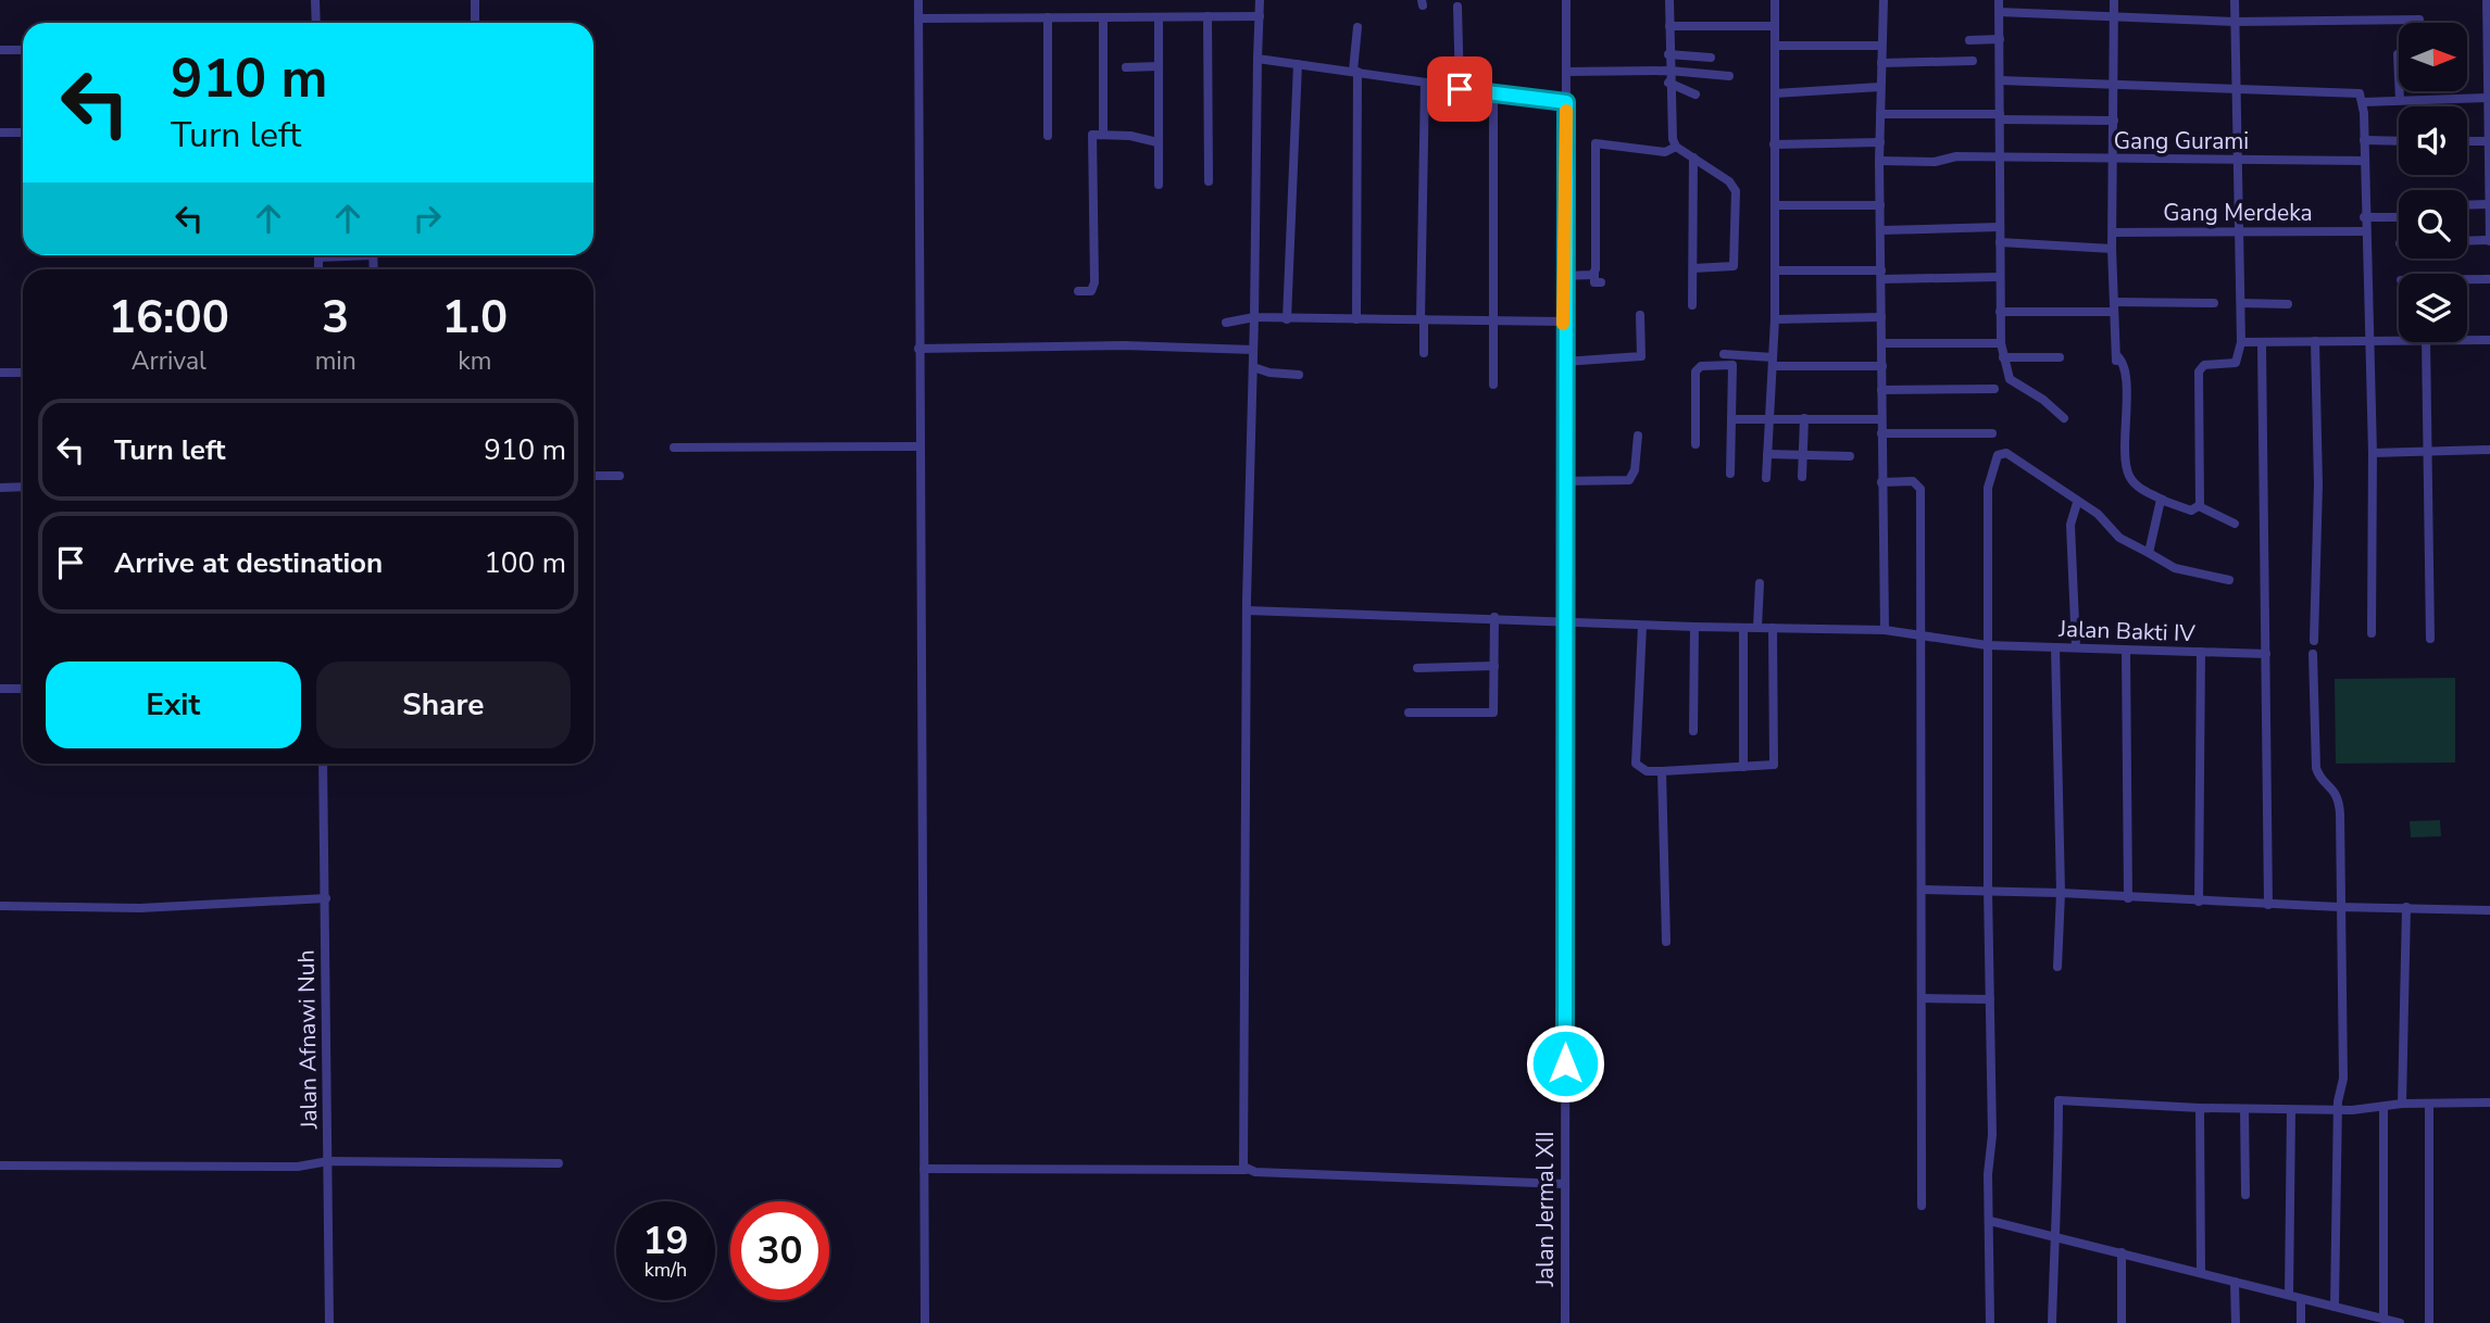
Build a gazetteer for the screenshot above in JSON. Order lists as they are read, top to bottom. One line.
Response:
{"streets":{"street":["Gang Gurami","Gang Merdeka","Jalan Bakti IV","Jalan Afnawi Nuh","Jalan Jermal XII"]},"crossings":[["Jalan Bakti IV","Jalan Jermal XII"]],"north":"right","page":{"turn":["910 m","Turn left"],"eta":["16:00","Arrival","3","min","1.0","km"],"list":[{"name":"Turn left","value":"910 m"},{"name":"Arrive at destination","value":"100 m"}],"buttons":["Exit","Share"],"speed":"19 km/h","limit":"30"}}
